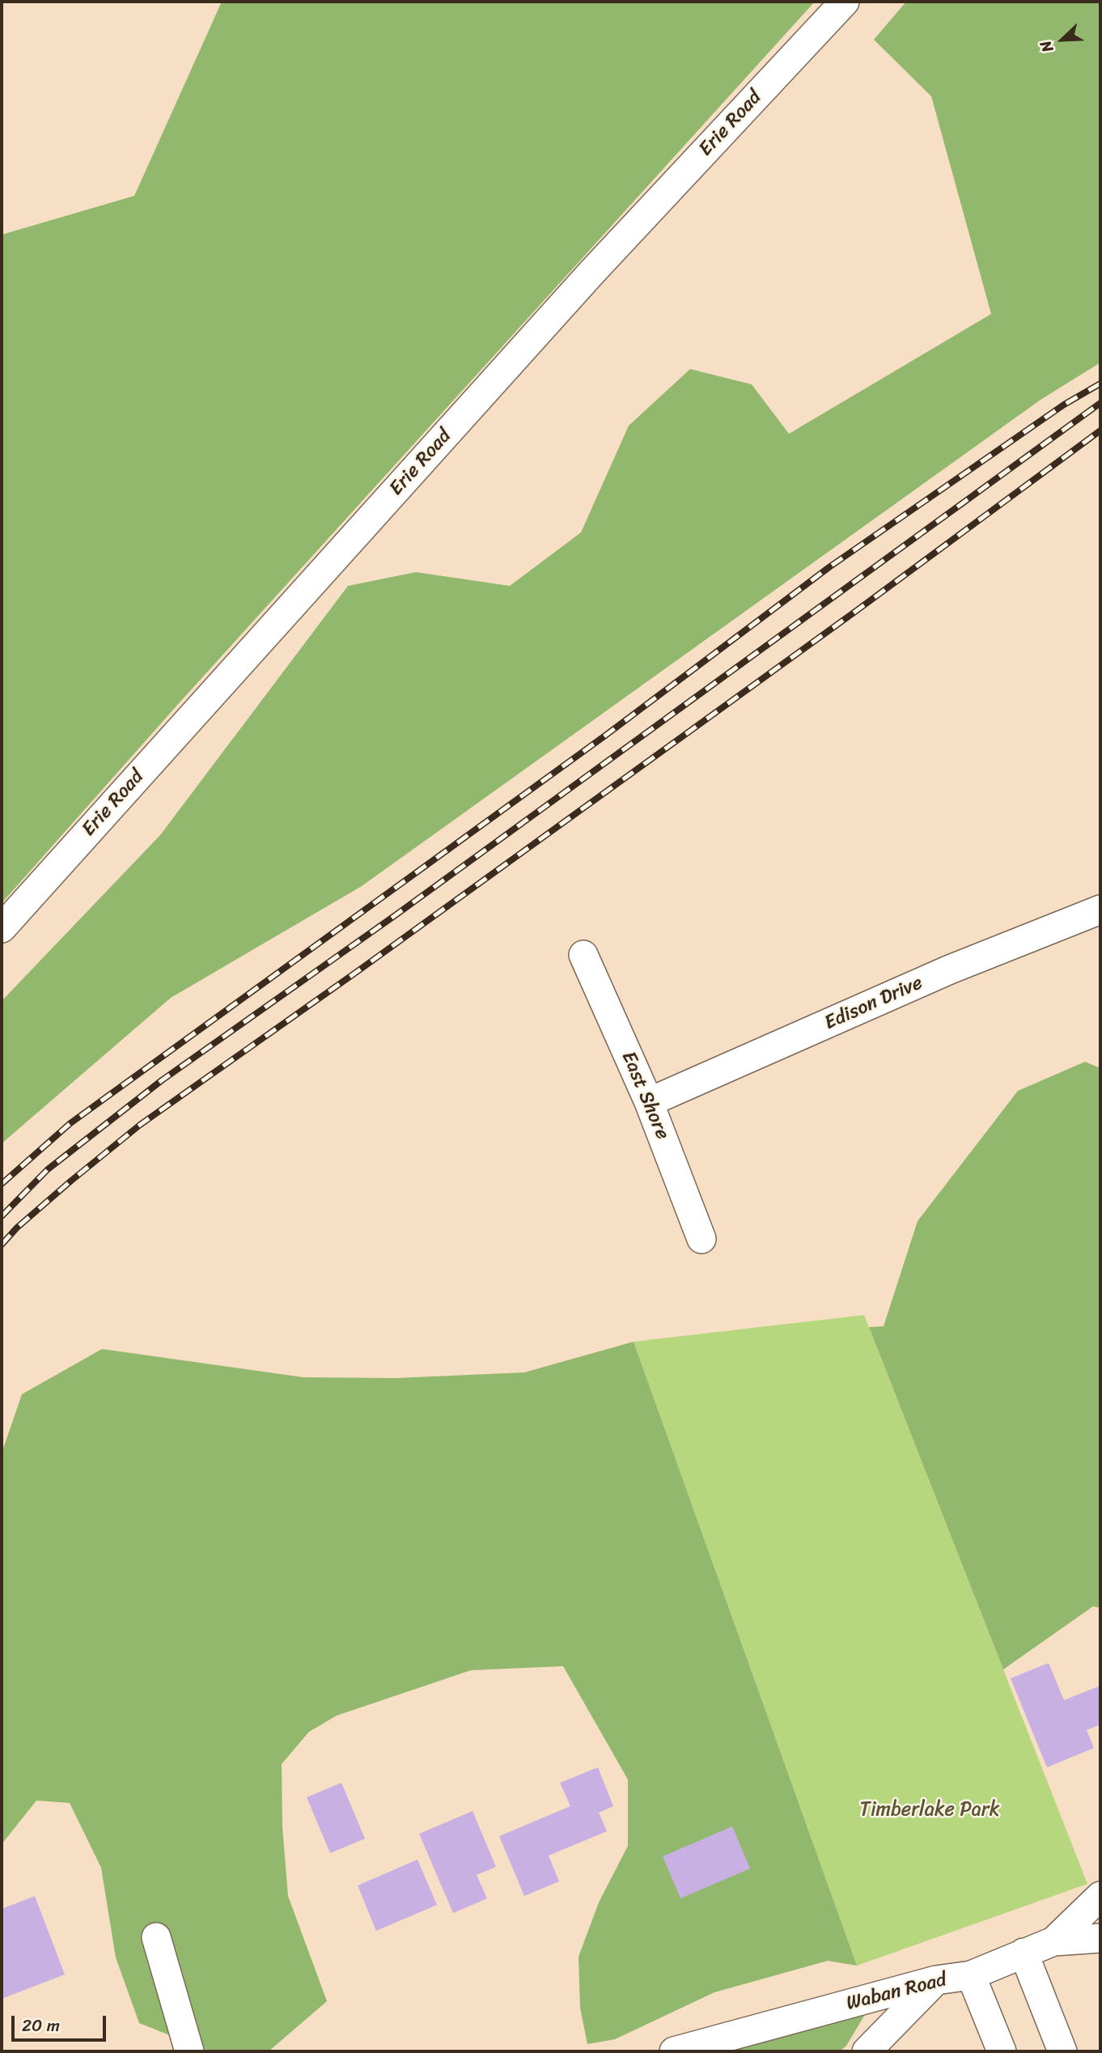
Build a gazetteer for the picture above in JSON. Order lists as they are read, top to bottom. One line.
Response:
{"streets":{"street":["Erie Road","Edison Drive","East Shore","Waban Road"]},"crossings":[["Edison Drive","East Shore"]],"parks":["Timberlake Park"],"scale_bar":"20 m","north":"bottom left"}
